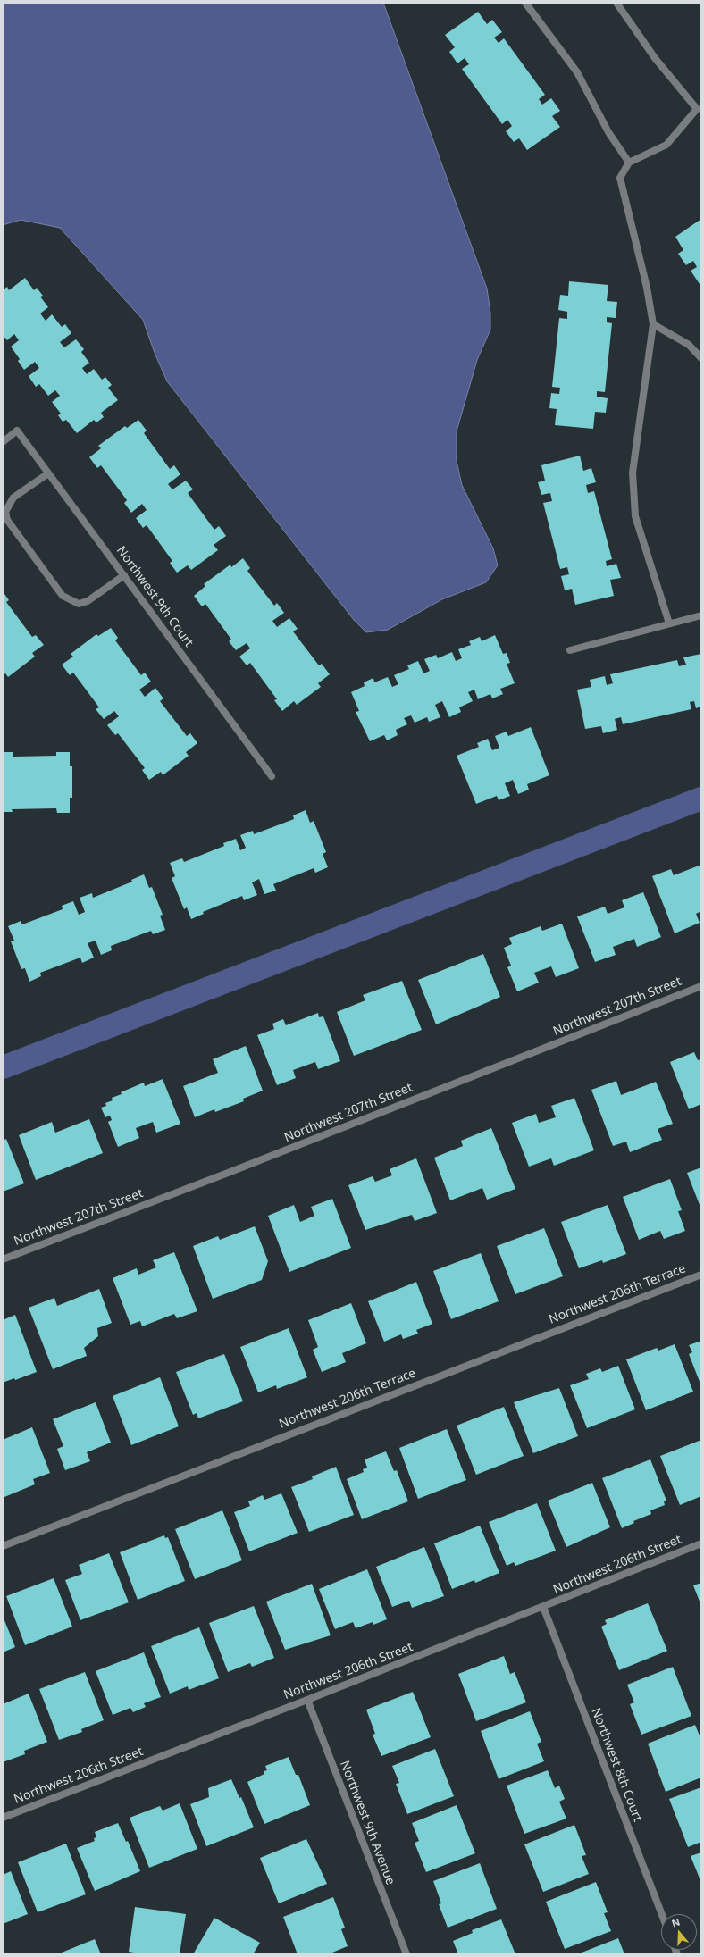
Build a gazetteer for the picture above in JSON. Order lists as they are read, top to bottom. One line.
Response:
{"streets":{"street":["Northwest 9th Court","Northwest 207th Street","Northwest 206th Terrace","Northwest 206th Street","Northwest 8th Court","Northwest 9th Avenue"]},"crossings":[["Northwest 206th Street","Northwest 8th Court"],["Northwest 206th Street","Northwest 9th Avenue"]],"north":"top"}
